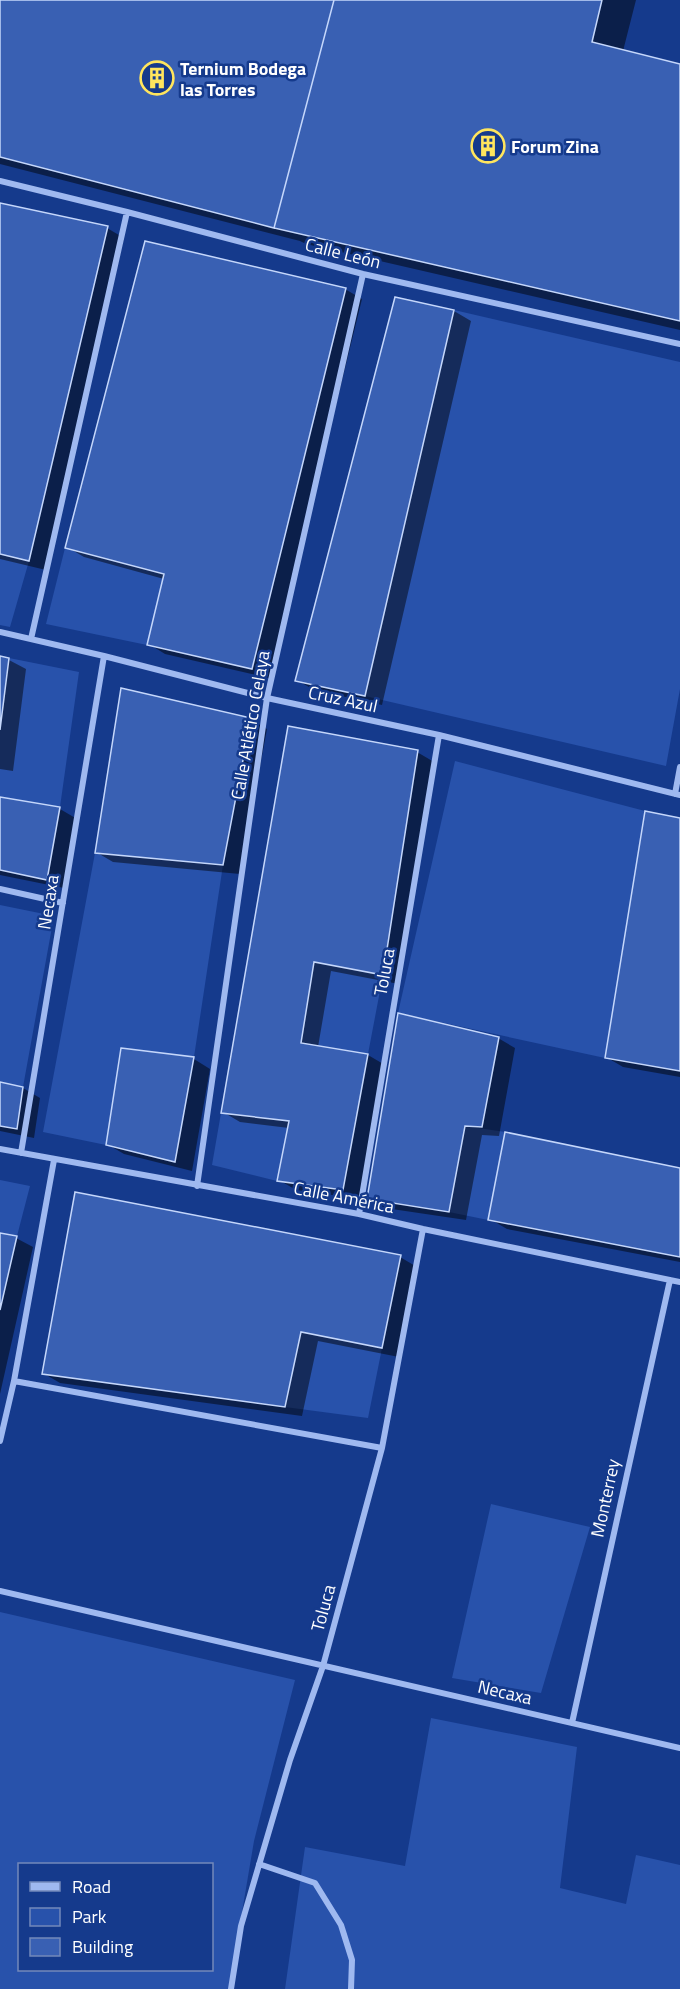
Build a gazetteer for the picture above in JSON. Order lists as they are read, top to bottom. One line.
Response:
{"streets":{"street":["Calle León","Cruz Azul","Calle Atlético Celaya","Necaxa","Toluca","Calle América","Monterrey"]},"crossings":[["Calle León","Calle Atlético Celaya"],["Cruz Azul","Calle Atlético Celaya"],["Cruz Azul","Necaxa"],["Cruz Azul","Toluca"],["Calle Atlético Celaya","Calle América"],["Necaxa","Toluca"],["Necaxa","Calle América"],["Necaxa","Monterrey"],["Toluca","Calle América"],["Calle América","Monterrey"]],"places":{"building":["Ternium Bodega las Torres","Forum Zina"]},"legend":["Road","Park","Building"]}
